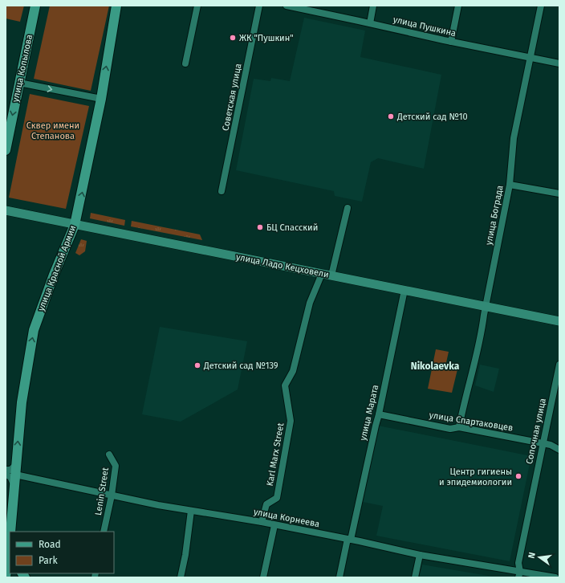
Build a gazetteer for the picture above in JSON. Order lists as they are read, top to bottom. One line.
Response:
{"streets":{"main road":["улица Копылова","улица Ладо Кецховели","улица Красной Армии"],"street":["улица Пушкина","Советская улица","улица Бограда","улица Марата","улица Спартаковцев","Сопочная улица","Karl Marx Street","Lenin Street","улица Корнеева"]},"crossings":[["улица Пушкина","улица Бограда"],["улица Бограда","улица Ладо Кецховели"],["улица Бограда","улица Спартаковцев"],["улица Ладо Кецховели","улица Красной Армии"],["улица Ладо Кецховели","улица Марата"],["улица Ладо Кецховели","Karl Marx Street"],["улица Красной Армии","улица Корнеева"],["улица Марата","улица Спартаковцев"],["улица Марата","улица Корнеева"],["улица Спартаковцев","Сопочная улица"],["Сопочная улица","улица Корнеева"],["Karl Marx Street","улица Корнеева"],["Lenin Street","улица Корнеева"]],"one_way":["улица Копылова","улица Красной Армии"],"districts":["Nikolaevka"],"parks":["Сквер имени Степанова"],"places":["ЖК \"Пушкин\"","Детский сад №10","БЦ Спасский","Детский сад №139","Центр гигиены и эпидемиологии"],"legend":["Road","Park"],"north":"left"}
